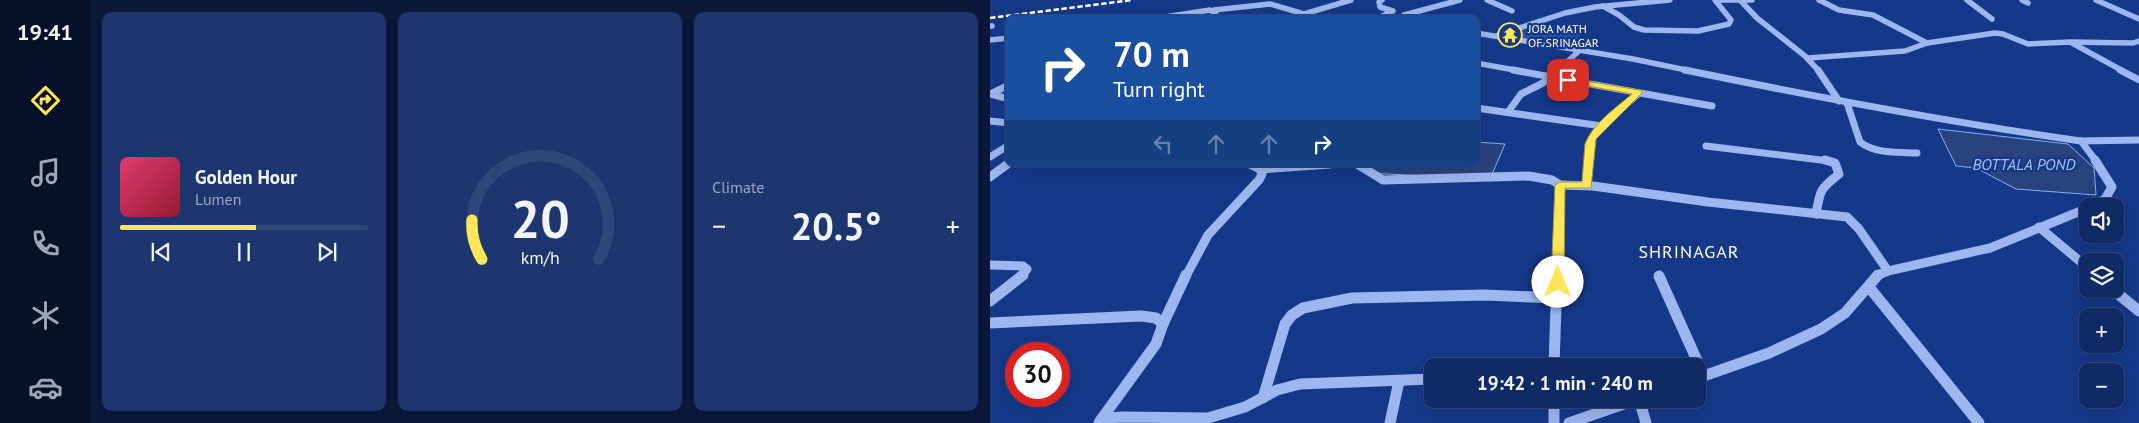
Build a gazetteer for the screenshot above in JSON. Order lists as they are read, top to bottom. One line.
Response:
{"districts":["SHRINAGAR"],"water":["BOTTALA POND"],"places":{"temple":["JORA MATH OF SRINAGAR"]},"page":{"tabs":"19:41","tile":"Climate","turn":["70 m","Turn right"],"song":["Golden Hour","Lumen"],"map_buttons":["+","−"],"heat":["−","20.5°","+"],"limit":"30","trip":"19:42 · 1 min · 240 m","gauge":["20","km/h"]}}
